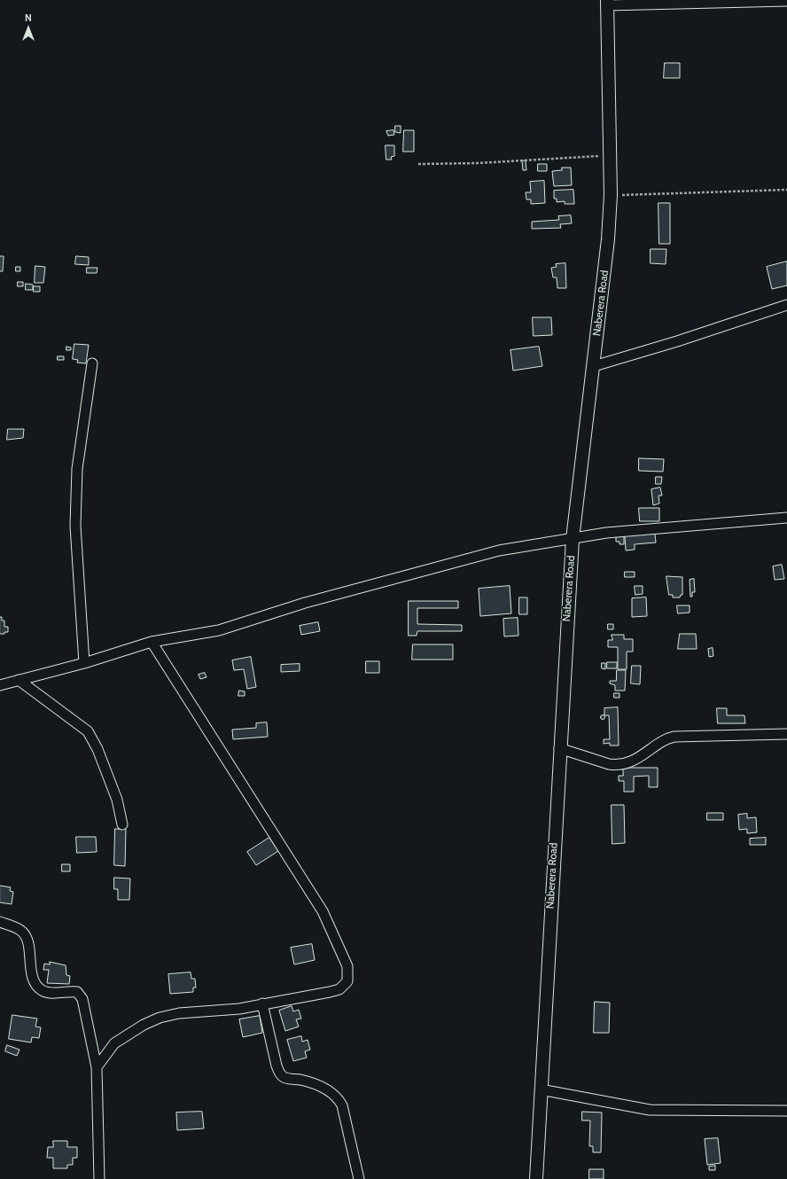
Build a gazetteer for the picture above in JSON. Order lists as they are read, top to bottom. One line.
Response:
{"streets":{"street":["Naberera Road"]},"north":"top"}
